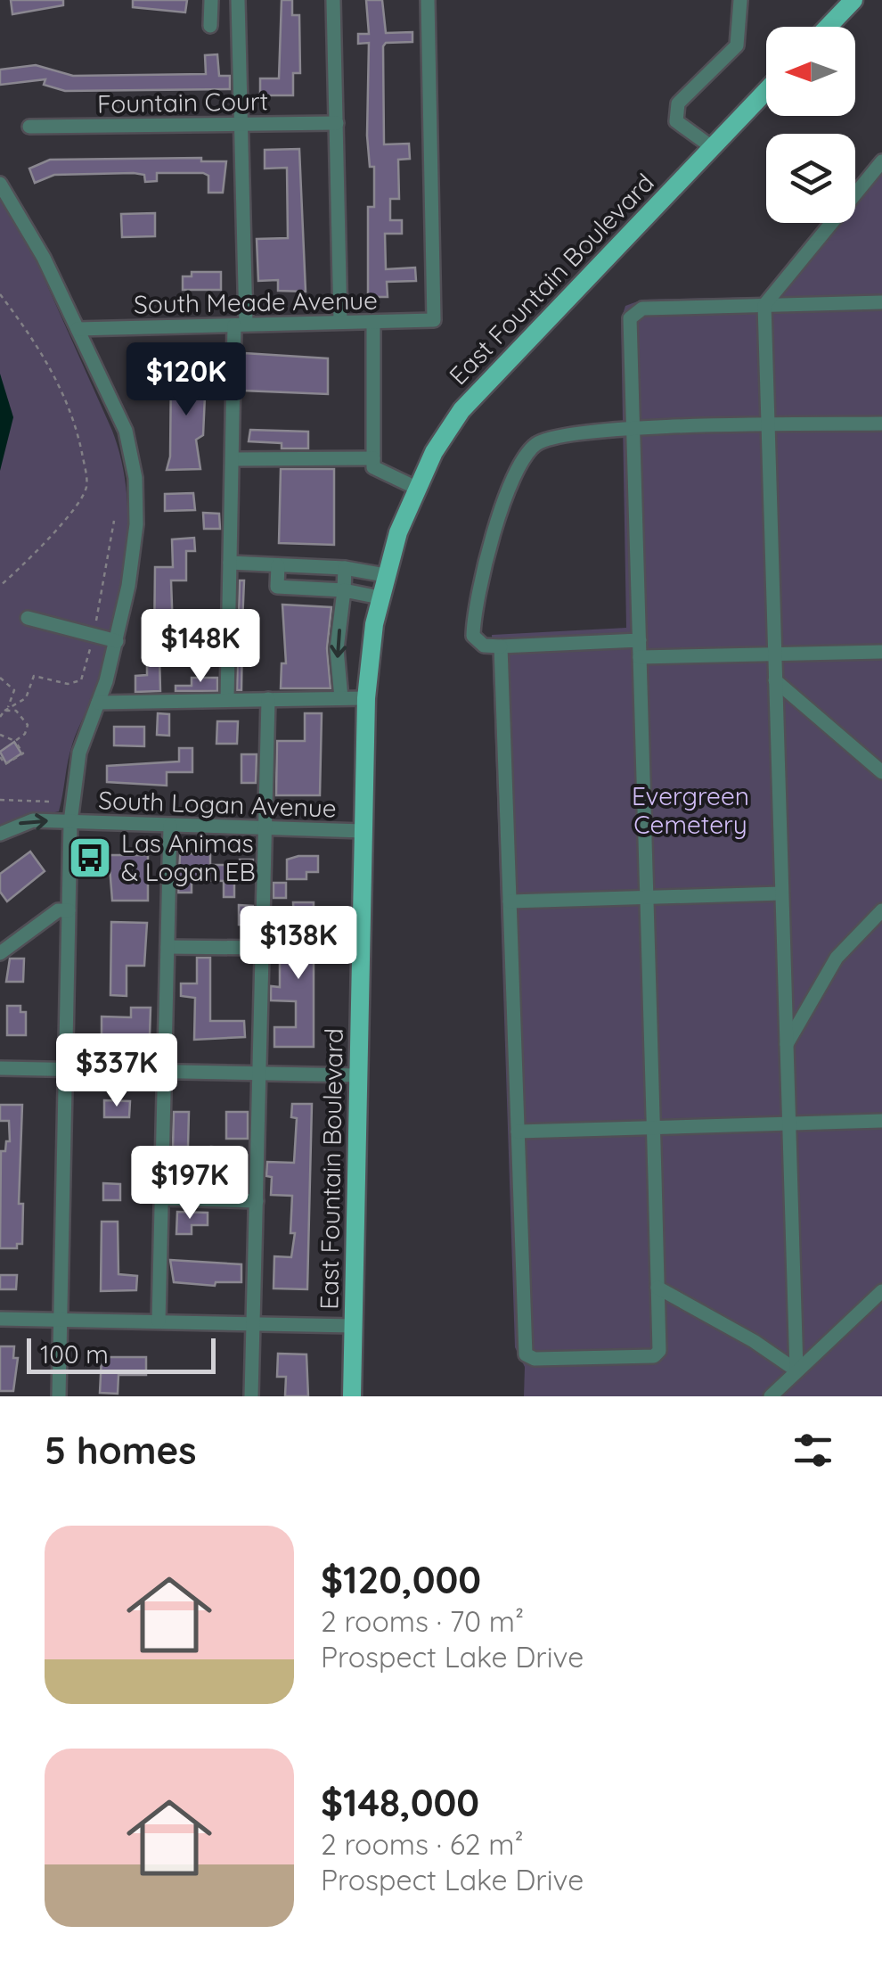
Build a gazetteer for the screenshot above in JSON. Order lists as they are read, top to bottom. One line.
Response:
{"streets":{"main road":["East Fountain Boulevard"],"street":["Fountain Court","South Meade Avenue","South Logan Avenue"]},"crossings":[["East Fountain Boulevard","South Logan Avenue"]],"parks":["Evergreen Cemetery"],"places":{"bus stop":["Las Animas & Logan EB"]},"scale_bar":"100 m","north":"left","page":{"price":["$120K","$148K","$138K","$337K","$197K"],"scale":"100 m","heading":"5 homes","list":[{"name":"$120,000","note":"2 rooms · 70 m² · Prospect Lake Drive"},{"name":"$148,000","note":"2 rooms · 62 m² · Prospect Lake Drive"}]}}
